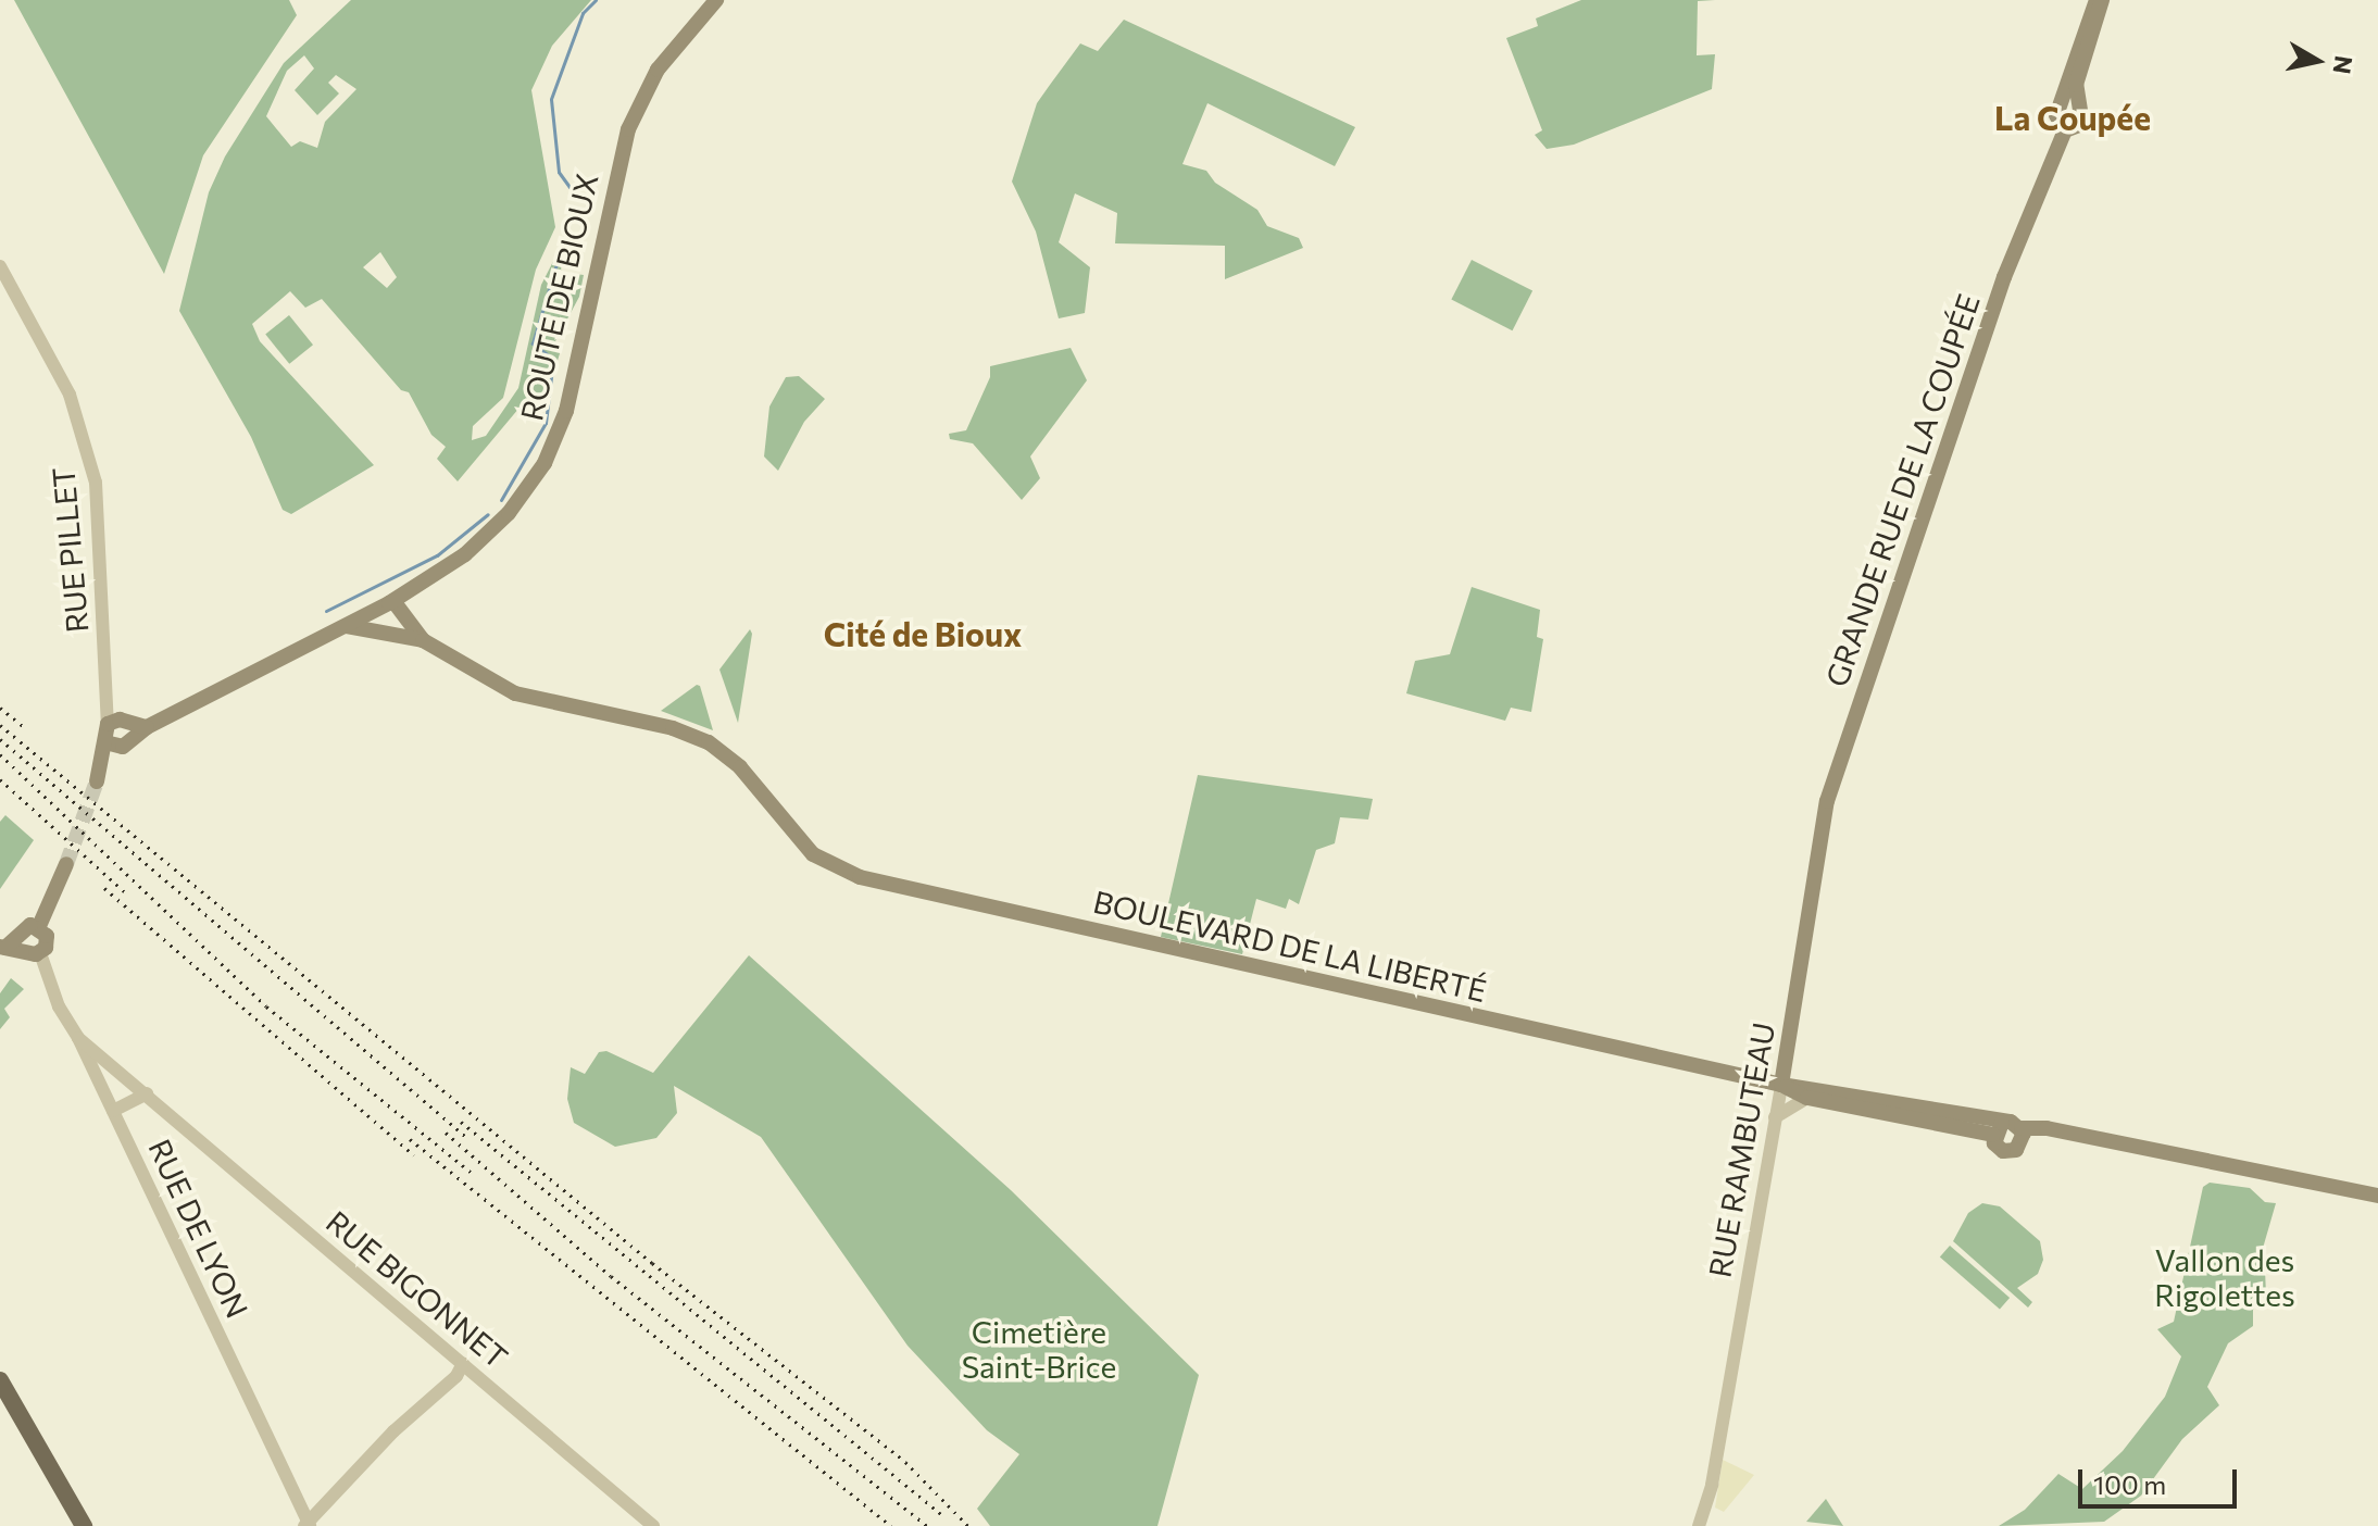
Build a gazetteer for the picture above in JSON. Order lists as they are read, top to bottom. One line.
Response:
{"streets":{"main road":["ROUTE DE BIOUX","GRANDE RUE DE LA COUPÉE","BOULEVARD DE LA LIBERTÉ","RUE RAMBUTEAU"],"street":["RUE PILLET","RUE DE LYON","RUE BIGONNET"]},"crossings":[["ROUTE DE BIOUX","RUE PILLET"],["ROUTE DE BIOUX","BOULEVARD DE LA LIBERTÉ"],["GRANDE RUE DE LA COUPÉE","RUE RAMBUTEAU"],["BOULEVARD DE LA LIBERTÉ","RUE RAMBUTEAU"],["RUE DE LYON","RUE BIGONNET"]],"districts":["La Coupée","Cité de Bioux"],"parks":["Vallon des Rigolettes","Cimetière Saint-Brice"],"scale_bar":"100 m","north":"right"}
